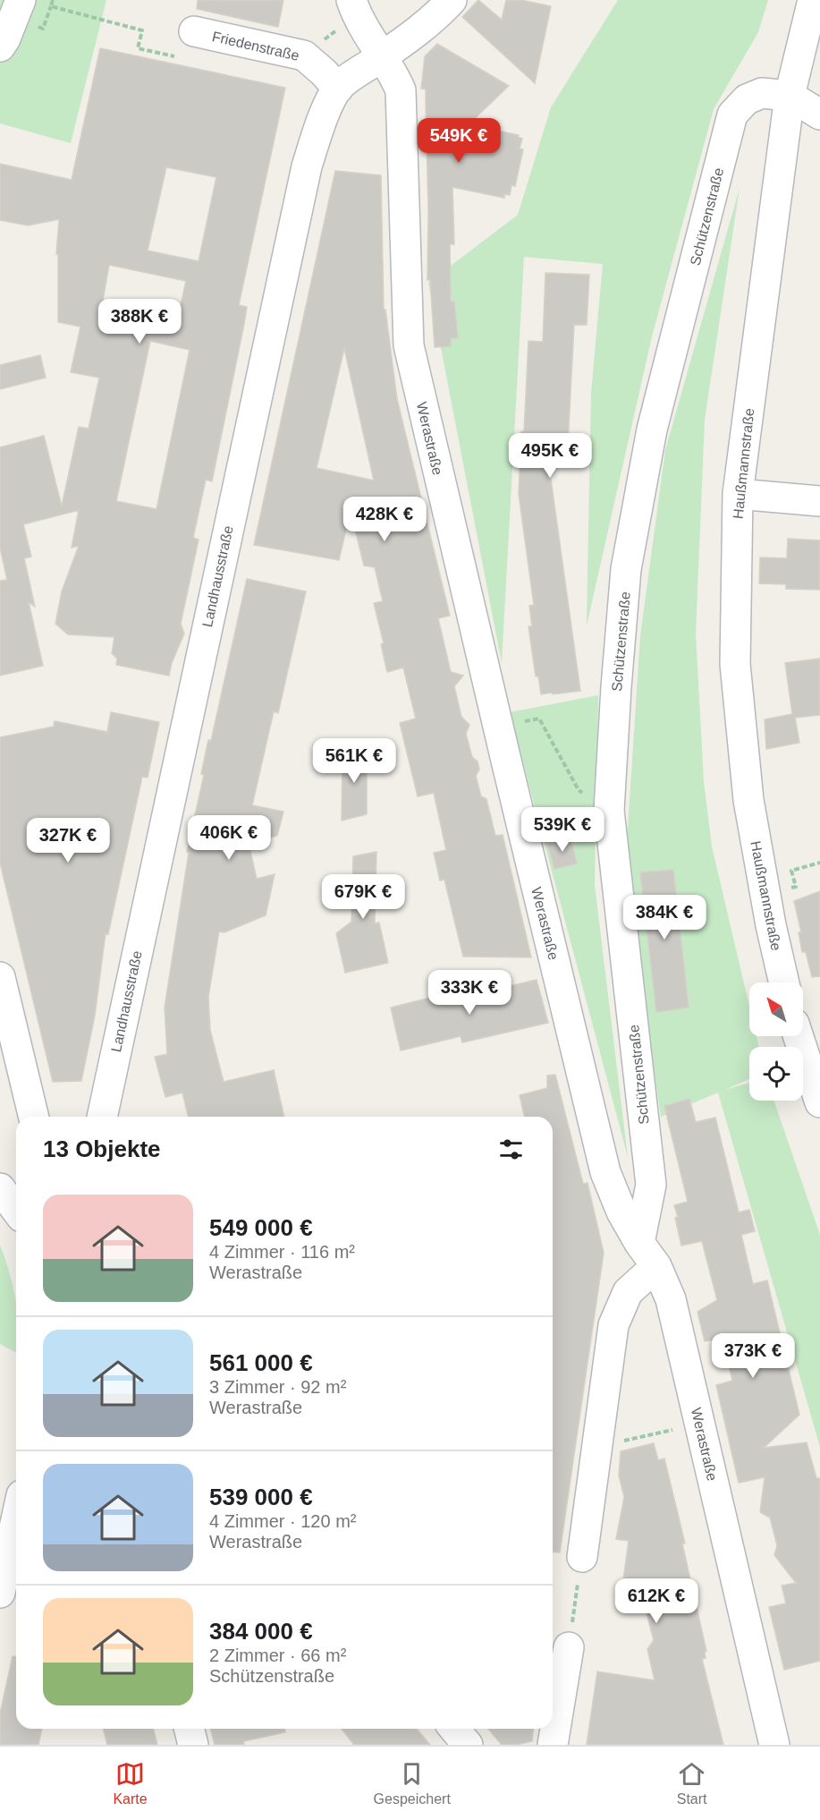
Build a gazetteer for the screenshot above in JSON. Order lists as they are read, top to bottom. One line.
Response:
{"streets":{"street":["Friedenstraße","Schützenstraße","Werastraße","Haußmannstraße","Landhausstraße"]},"crossings":[["Friedenstraße","Landhausstraße"],["Schützenstraße","Werastraße"],["Schützenstraße","Haußmannstraße"],["Werastraße","Landhausstraße"]],"north":"top left","page":{"price":["549K €","388K €","495K €","428K €","561K €","539K €","406K €","327K €","679K €","384K €","333K €","373K €","612K €"],"heading":"13 Objekte","list":[{"name":"549 000 €","note":"4 Zimmer · 116 m² · Werastraße"},{"name":"561 000 €","note":"3 Zimmer · 92 m² · Werastraße"},{"name":"539 000 €","note":"4 Zimmer · 120 m² · Werastraße"},{"name":"384 000 €","note":"2 Zimmer · 66 m² · Schützenstraße"}],"tabs":["Karte","Gespeichert","Start"]}}
